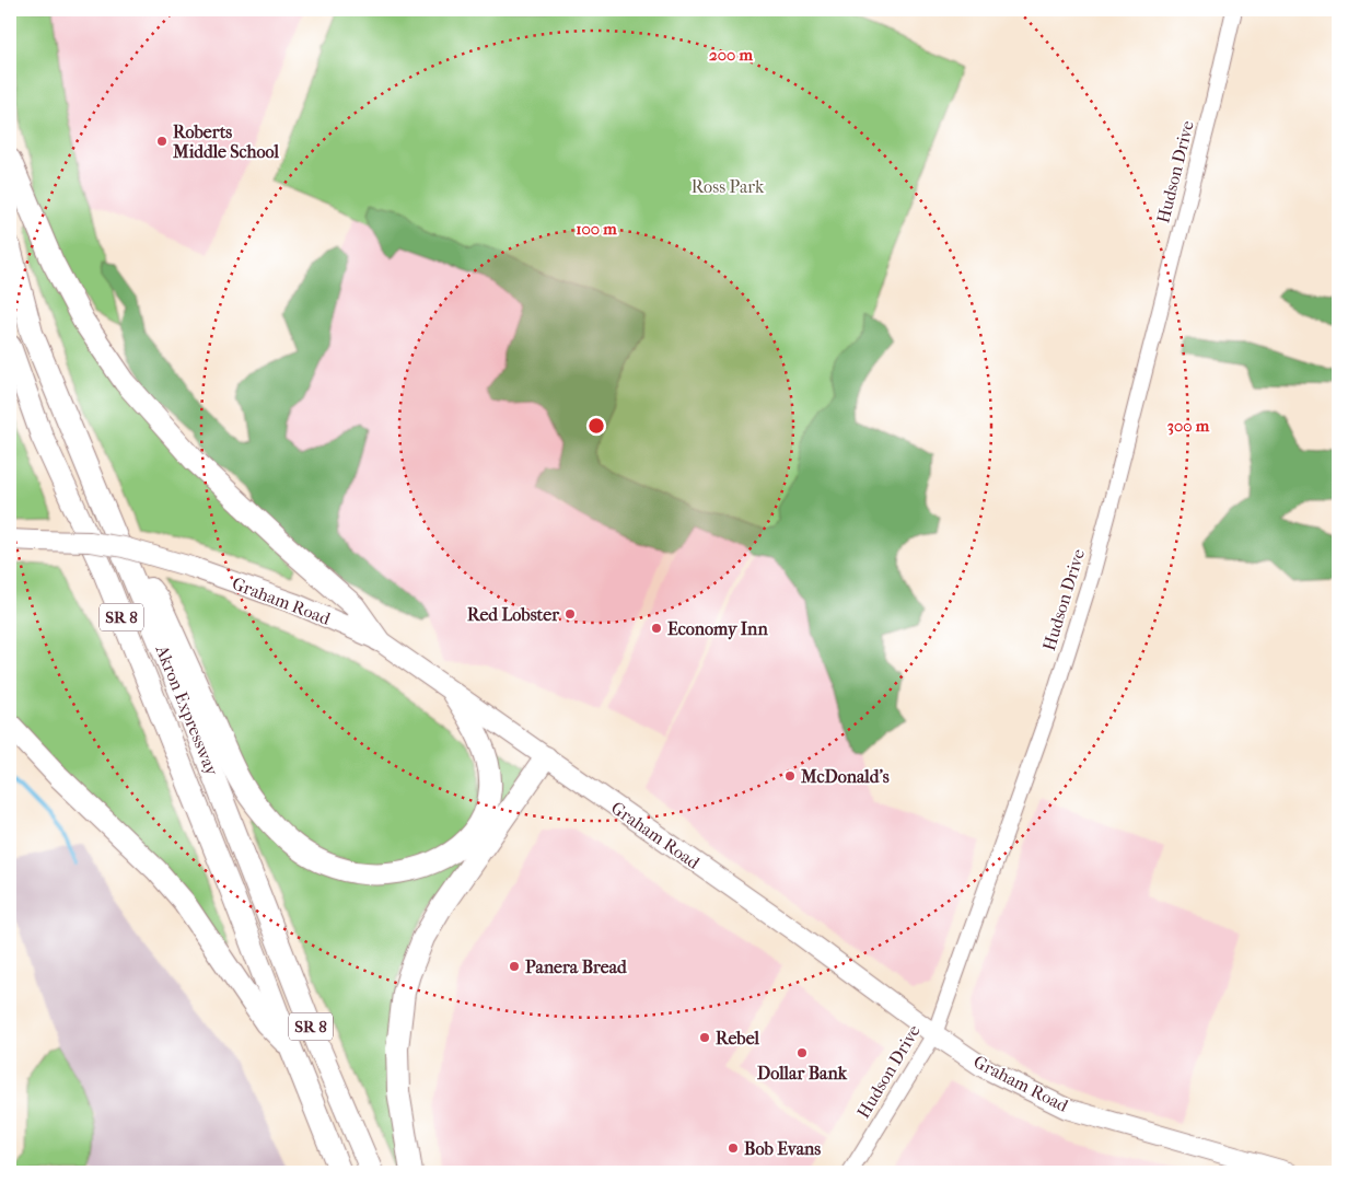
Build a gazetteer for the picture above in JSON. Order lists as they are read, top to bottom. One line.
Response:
{"streets":{"highway":["SR 8","Akron Expressway"],"main road":["Graham Road"],"street":["Hudson Drive"]},"crossings":[["Hudson Drive","Graham Road"]],"parks":["Ross Park"],"places":["Roberts Middle School","Red Lobster","Economy Inn","McDonald's","Panera Bread","Rebel","Dollar Bank","Bob Evans"],"rings":["200 m","100 m","300 m"]}
